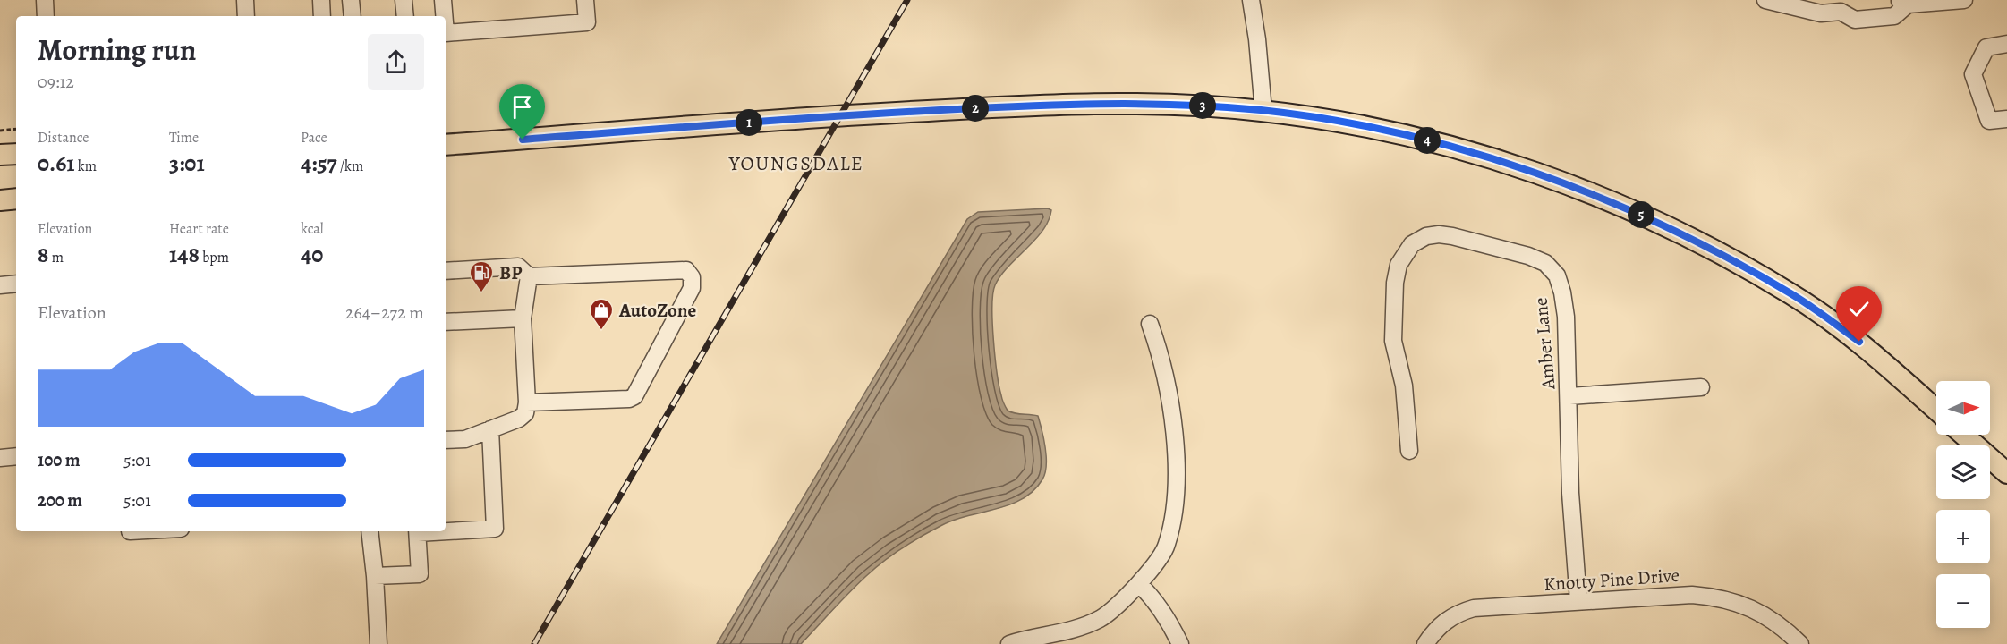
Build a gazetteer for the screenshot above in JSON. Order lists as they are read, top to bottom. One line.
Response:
{"streets":{"street":["Amber Lane","Knotty Pine Drive"]},"crossings":[["Amber Lane","Knotty Pine Drive"]],"districts":["YOUNGSDALE"],"places":{"fuel station":["BP"],"shop":["AutoZone"]},"north":"right","page":{"heading":["Morning run","09:12"],"pins":["3","2","1","4","5"],"stats":[["Distance","0.61 km"],["Time","3:01"],["Pace","4:57 /km"],["Elevation","8 m"],["Heart rate","148 bpm"],["kcal","40"]],"chart":["Elevation","264–272 m"],"map_buttons":["+","−"],"list":[{"name":"100 m","note":"5:01"},{"name":"200 m","note":"5:01"}]}}
